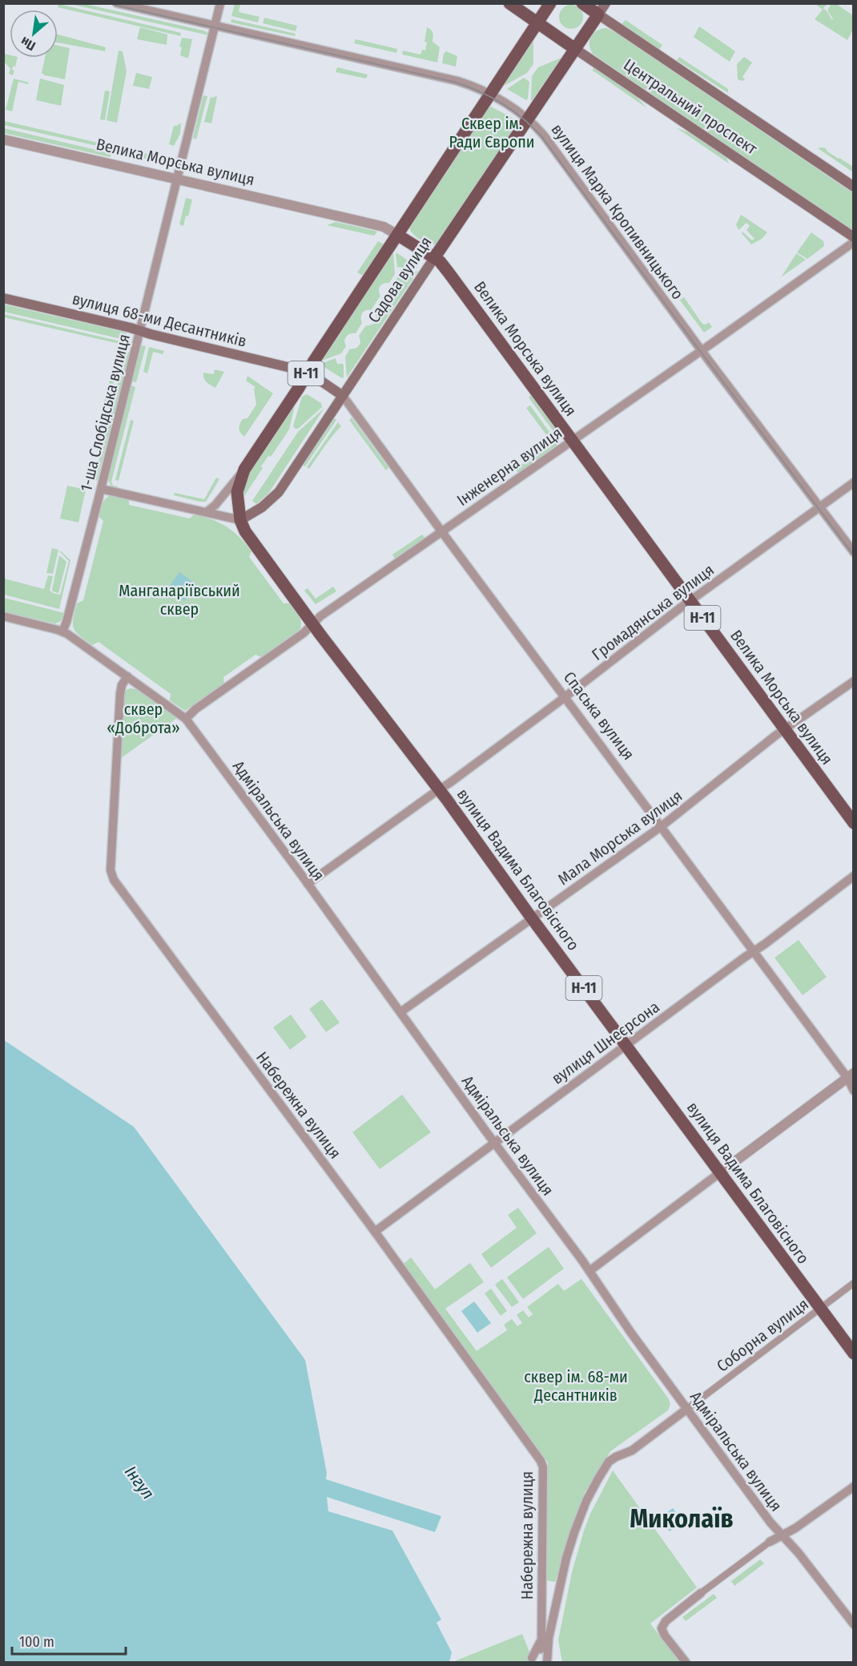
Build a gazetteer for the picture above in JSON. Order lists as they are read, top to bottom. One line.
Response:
{"streets":{"main road":["Центральний проспект","Велика Морська вулиця","Садова вулиця","вулиця 68-ми Десантників","Н-11","Спаська вулиця","вулиця Вадима Благовісного"],"street":["вулиця Марка Кропивницького","1-ша Слобідська вулиця","Інженерна вулиця","Громадянська вулиця","Адміральська вулиця","Мала Морська вулиця","вулиця Шнеєрсона","Набережна вулиця","Соборна вулиця"]},"crossings":[["Центральний проспект","Садова вулиця"],["Велика Морська вулиця","Садова вулиця"],["Велика Морська вулиця","1-ша Слобідська вулиця"],["Велика Морська вулиця","Інженерна вулиця"],["Велика Морська вулиця","Громадянська вулиця"],["Велика Морська вулиця","Мала Морська вулиця"],["вулиця Марка Кропивницького","Садова вулиця"],["вулиця Марка Кропивницького","1-ша Слобідська вулиця"],["вулиця Марка Кропивницького","Інженерна вулиця"],["вулиця Марка Кропивницького","Громадянська вулиця"],["Садова вулиця","вулиця 68-ми Десантників"],["Садова вулиця","Спаська вулиця"],["Садова вулиця","вулиця Вадима Благовісного"],["вулиця 68-ми Десантників","1-ша Слобідська вулиця"],["вулиця 68-ми Десантників","Спаська вулиця"],["Інженерна вулиця","Спаська вулиця"],["Інженерна вулиця","Адміральська вулиця"],["Інженерна вулиця","вулиця Вадима Благовісного"],["Громадянська вулиця","Спаська вулиця"],["Громадянська вулиця","Адміральська вулиця"],["Громадянська вулиця","вулиця Вадима Благовісного"],["Спаська вулиця","Мала Морська вулиця"],["Спаська вулиця","вулиця Шнеєрсона"],["Адміральська вулиця","Мала Морська вулиця"],["Адміральська вулиця","вулиця Шнеєрсона"],["Адміральська вулиця","Набережна вулиця"],["Адміральська вулиця","Соборна вулиця"],["Мала Морська вулиця","вулиця Вадима Благовісного"],["вулиця Вадима Благовісного","вулиця Шнеєрсона"],["вулиця Вадима Благовісного","Соборна вулиця"],["вулиця Шнеєрсона","Набережна вулиця"]],"districts":["Миколаїв"],"water":["Інгул"],"parks":["Сквер ім. Ради Європи","Манганаріївський сквер","сквер «Доброта»","сквер ім. 68-ми Десантників"],"scale_bar":"100 m","north":"bottom left"}
